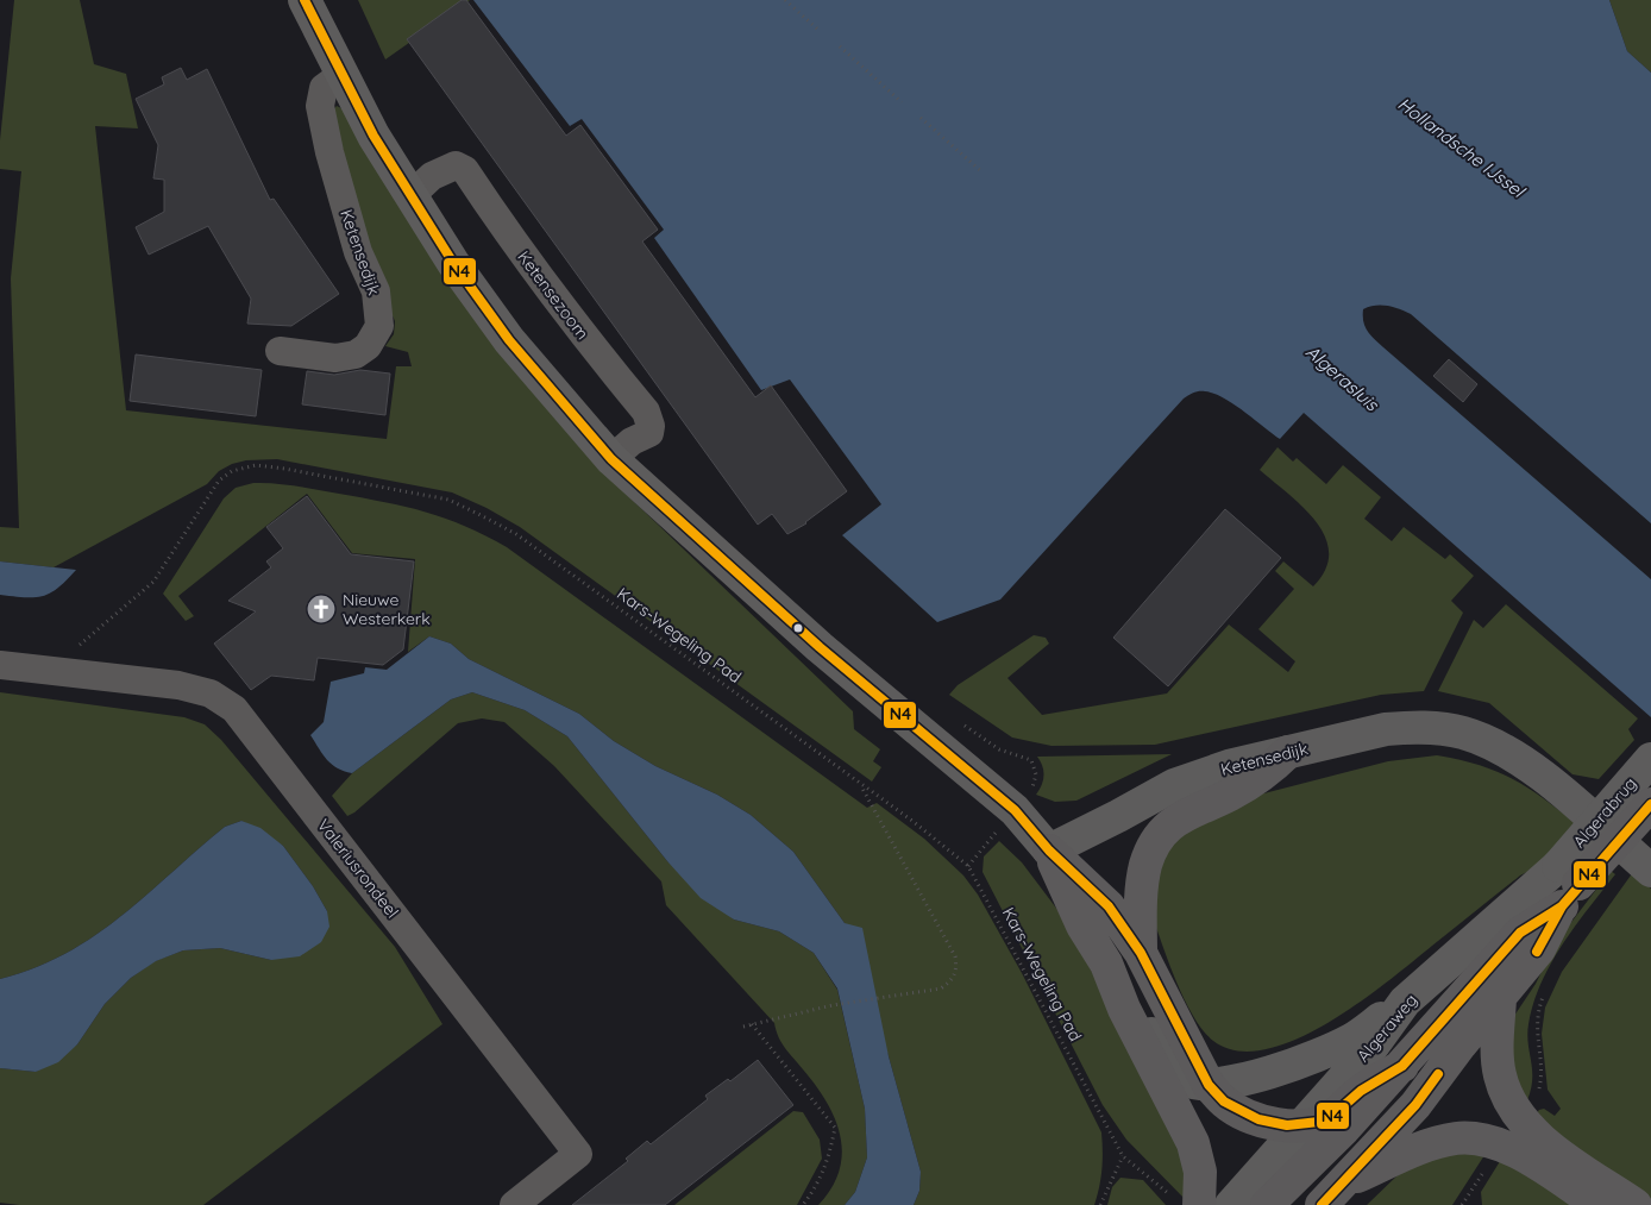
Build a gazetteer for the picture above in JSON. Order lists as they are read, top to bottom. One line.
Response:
{"streets":{"main road":["Algerabrug"],"street":["Ketensedijk","Ketensezoom","Valeriusrondeel","Algeraweg"],"path":["Kars-Wegeling Pad"]},"crossings":[["Kars-Wegeling Pad","Valeriusrondeel"],["Algerabrug","Algeraweg"]],"water":["Hollandsche IJssel","Algerasluis"],"places":{"church":["Nieuwe Westerkerk"]},"lines":["transit line N4"]}
